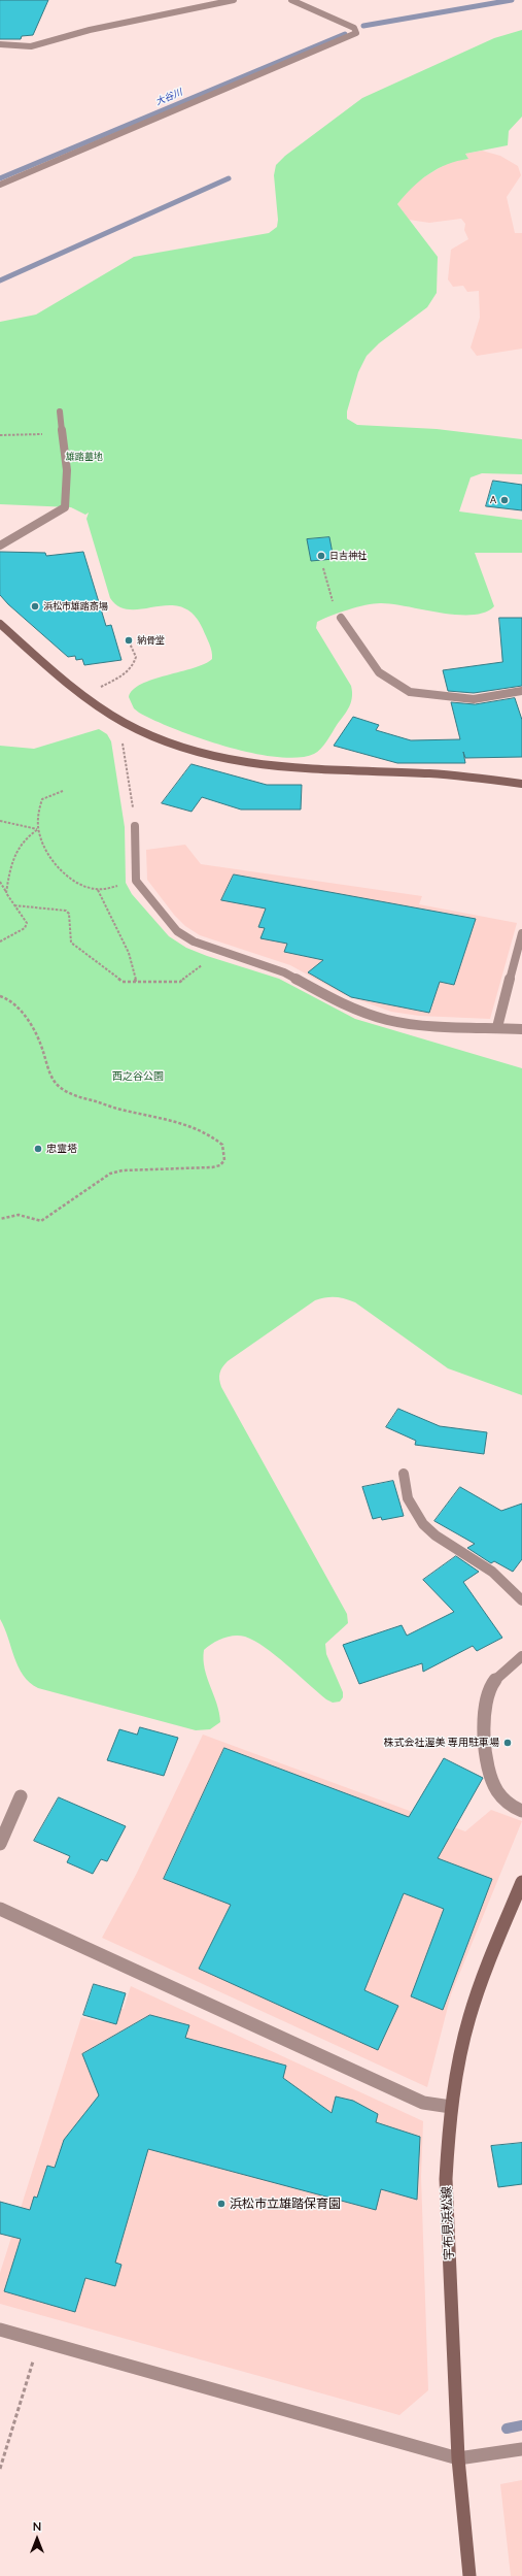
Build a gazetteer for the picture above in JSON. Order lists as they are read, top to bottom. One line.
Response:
{"streets":{"street":["宇布見浜松線"]},"water":["大谷川"],"parks":["雄踏墓地","西之谷公園"],"places":["A","日吉神社","浜松市雄踏斎場","納骨堂","忠霊塔","株式会社渥美 専用駐車場","浜松市立雄踏保育園"],"north":"top"}
